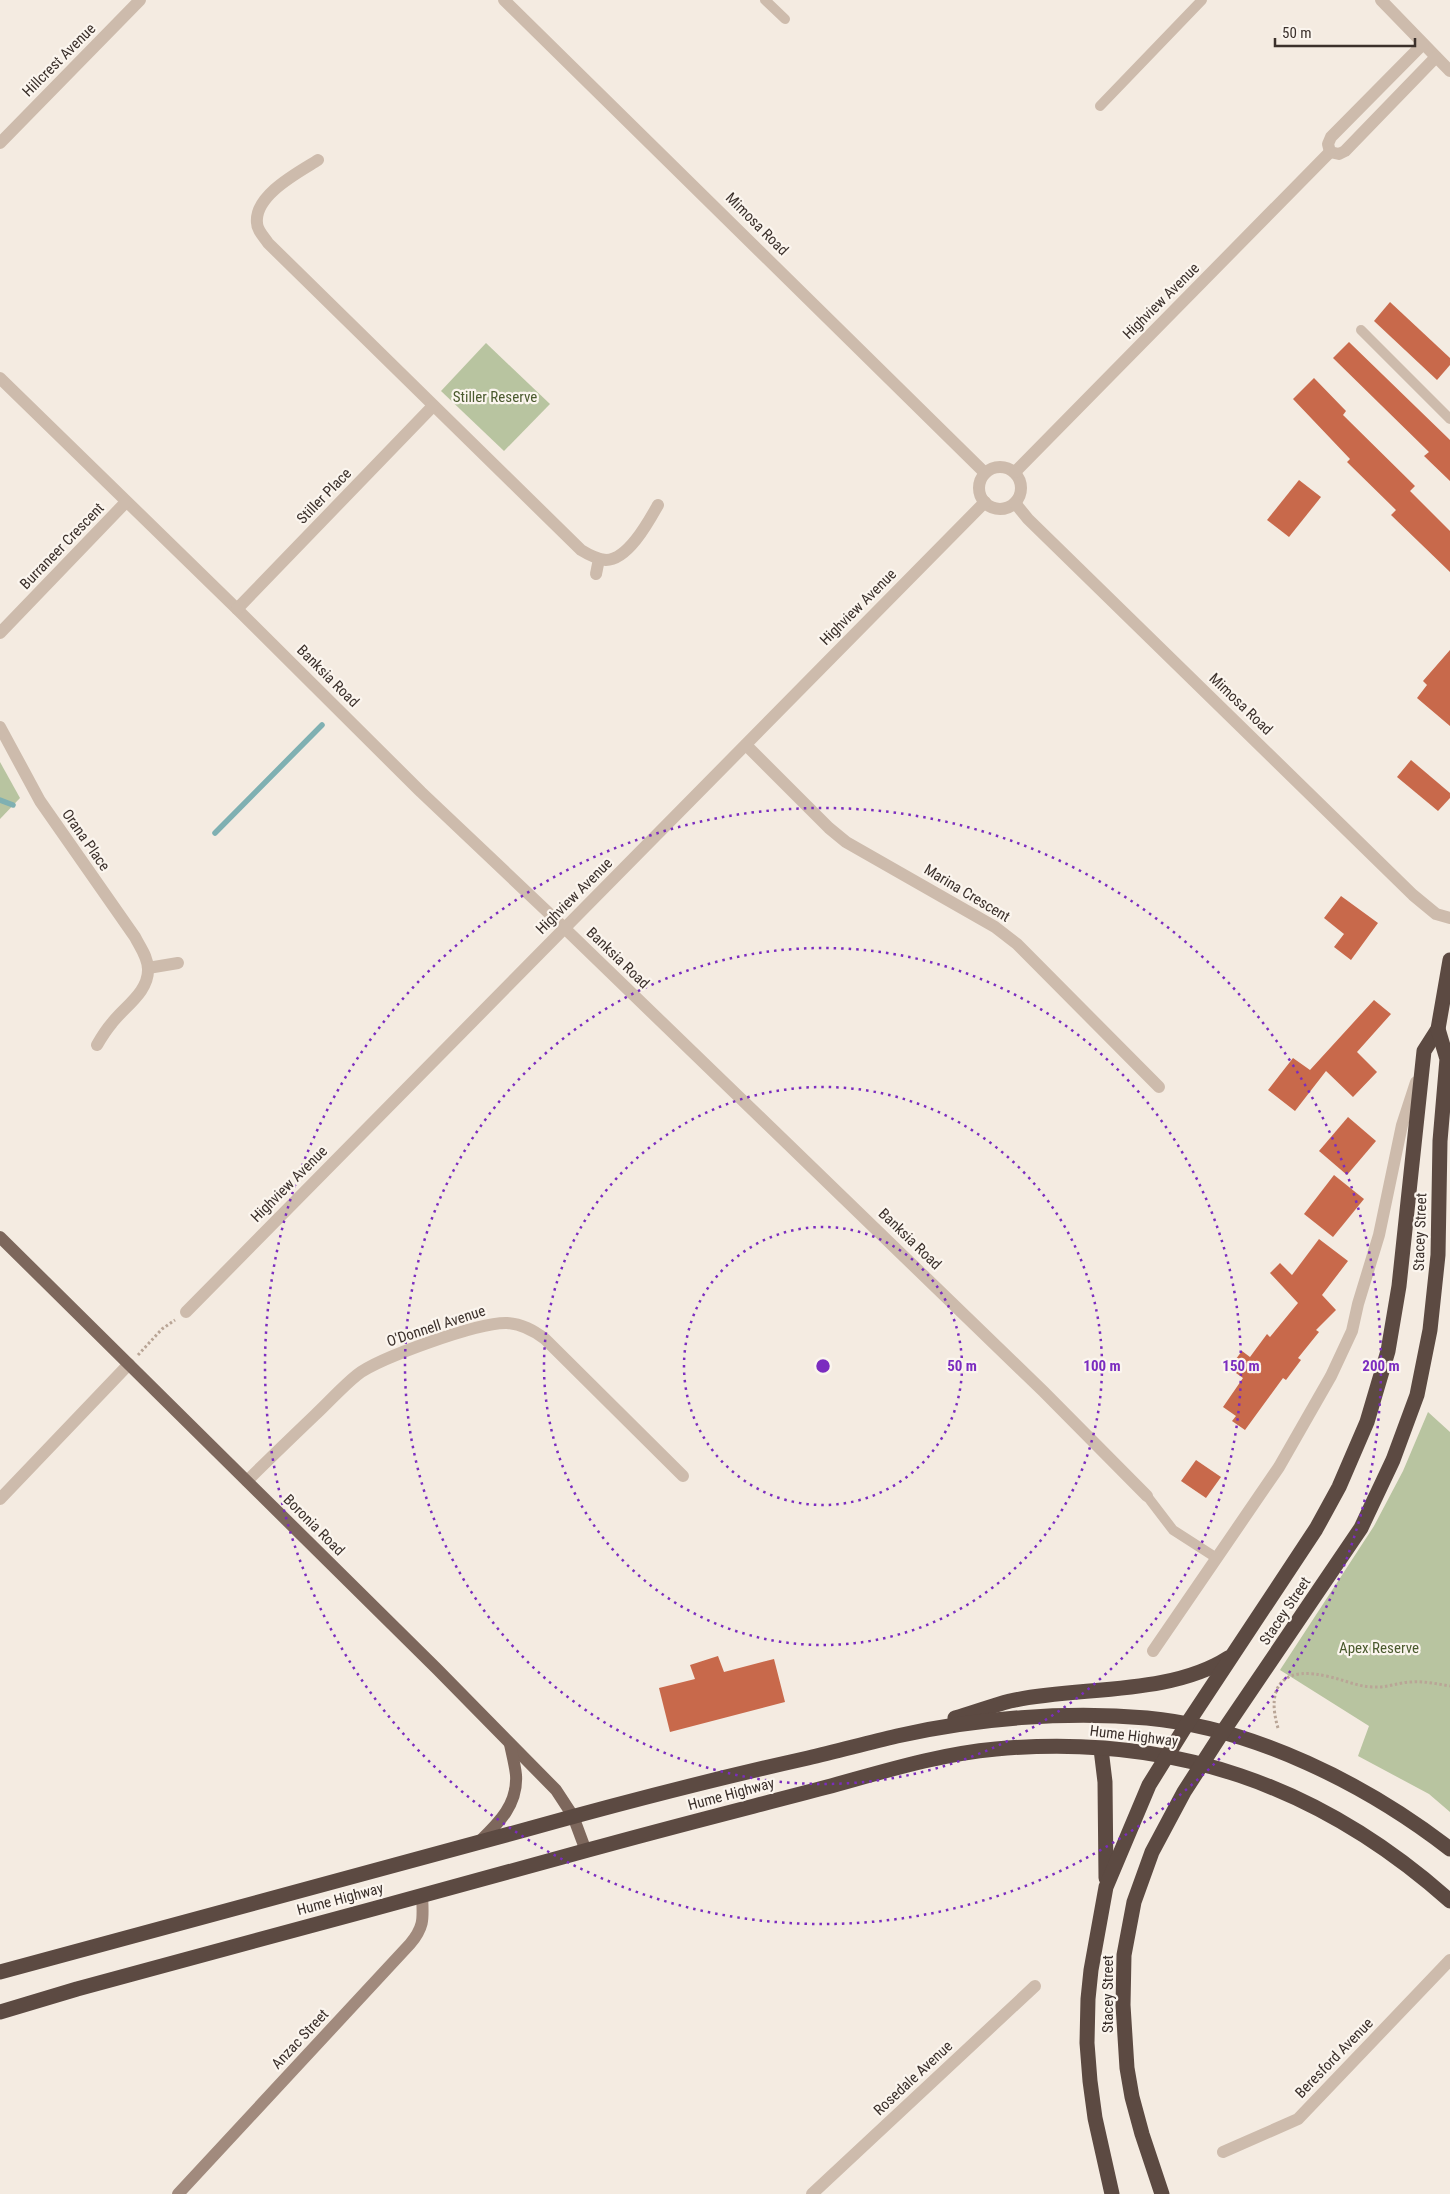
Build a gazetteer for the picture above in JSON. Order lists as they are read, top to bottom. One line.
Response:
{"streets":{"highway":["Stacey Street","Hume Highway"],"main road":["Boronia Road"],"street":["Hillcrest Avenue","Mimosa Road","Highview Avenue","Stiller Place","Burraneer Crescent","Banksia Road","Orana Place","Marina Crescent","O'Donnell Avenue","Anzac Street","Beresford Avenue","Rosedale Avenue"]},"crossings":[["Mimosa Road","Highview Avenue"],["Highview Avenue","Banksia Road"],["Highview Avenue","Marina Crescent"],["Stiller Place","Banksia Road"],["Burraneer Crescent","Banksia Road"],["Banksia Road","Stacey Street"],["Stacey Street","Hume Highway"],["O'Donnell Avenue","Boronia Road"],["Boronia Road","Hume Highway"],["Hume Highway","Anzac Street"]],"parks":["Stiller Reserve","Apex Reserve"],"scale_bar":"50 m","rings":["50 m","100 m","150 m","200 m"]}
